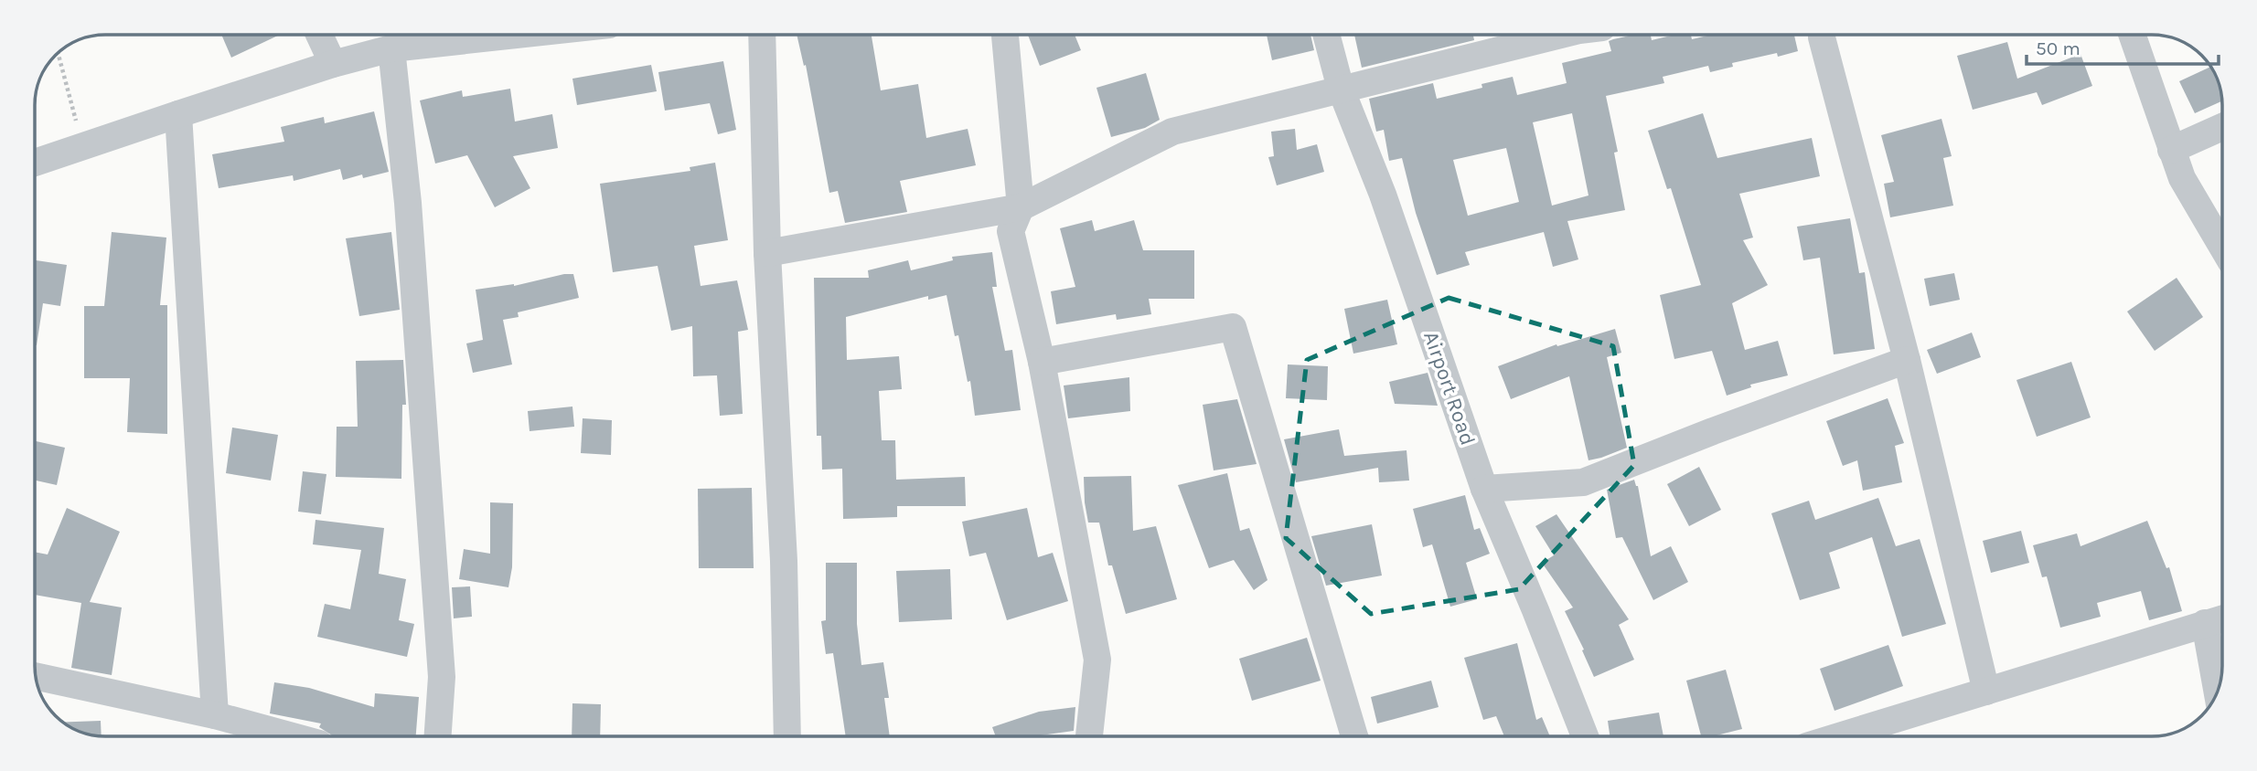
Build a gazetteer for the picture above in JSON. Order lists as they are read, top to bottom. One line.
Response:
{"streets":{"street":["Airport Road"]},"scale_bar":"50 m"}
